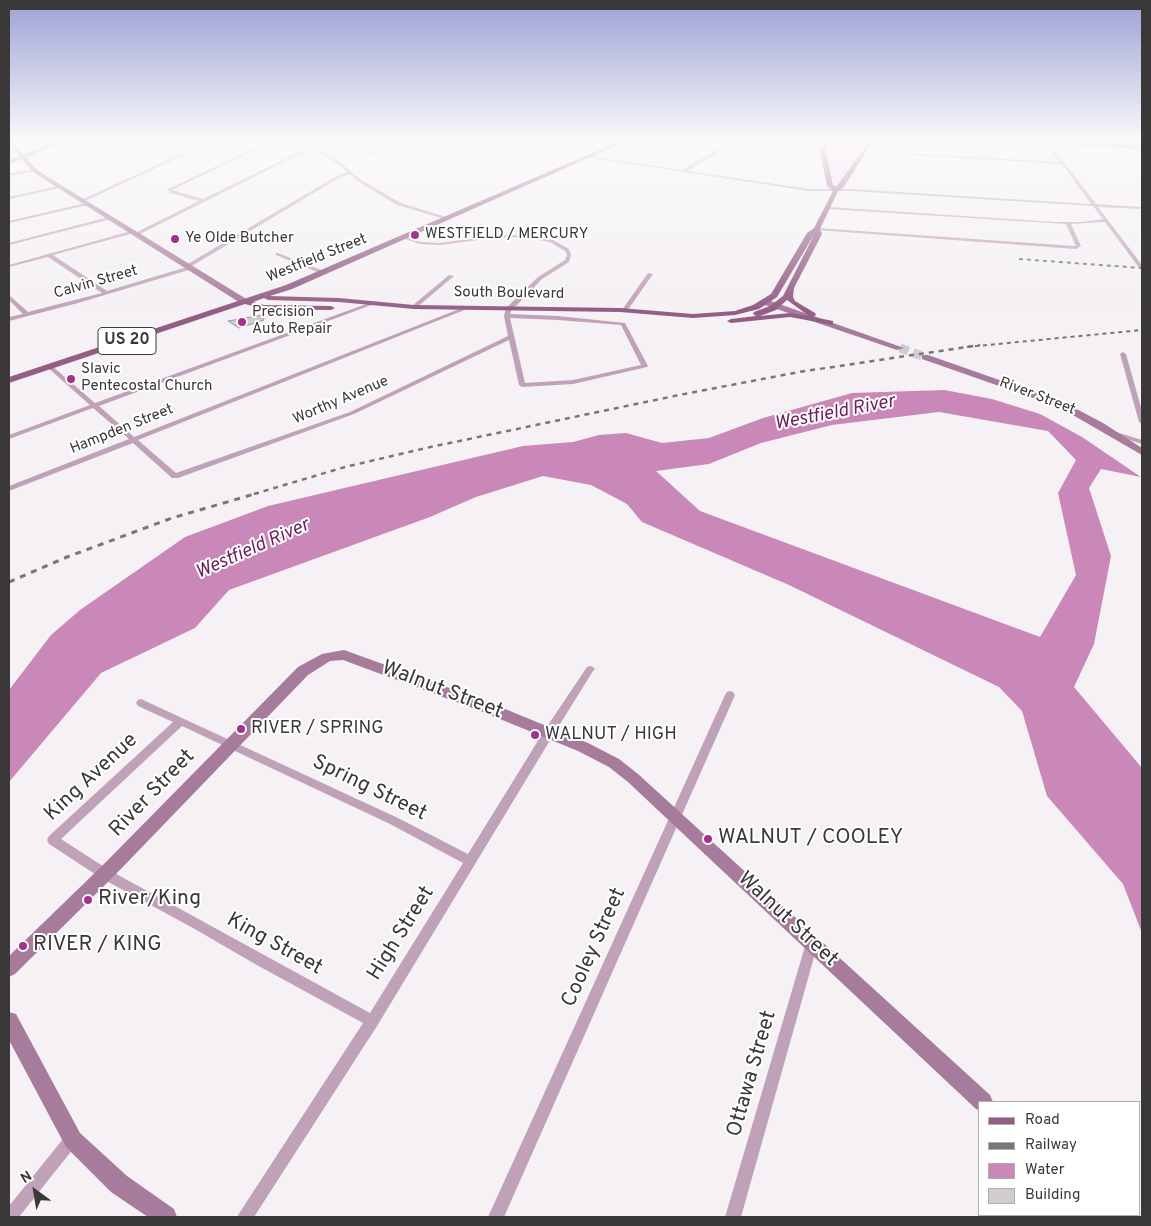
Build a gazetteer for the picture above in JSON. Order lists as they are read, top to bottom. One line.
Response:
{"streets":{"main road":["Westfield Street","South Boulevard","US 20","River Street","Walnut Street"],"street":["Calvin Street","Worthy Avenue","Hampden Street","King Avenue","Spring Street","High Street","King Street","Cooley Street","Ottawa Street"]},"crossings":[["Westfield Street","South Boulevard"],["South Boulevard","Hampden Street"],["River Street","Walnut Street"],["River Street","King Avenue"],["River Street","Spring Street"],["River Street","King Street"],["Walnut Street","High Street"],["Walnut Street","Cooley Street"],["Walnut Street","Ottawa Street"],["King Avenue","Spring Street"],["King Avenue","King Street"],["Spring Street","High Street"],["High Street","King Street"]],"water":["Westfield River"],"places":["WESTFIELD / MERCURY","Ye Olde Butcher","Precision Auto Repair","Slavic Pentecostal Church","RIVER / SPRING","WALNUT / HIGH","WALNUT / COOLEY","River/King","RIVER / KING"],"legend":["Road","Railway","Water","Building"],"north":"top left"}
